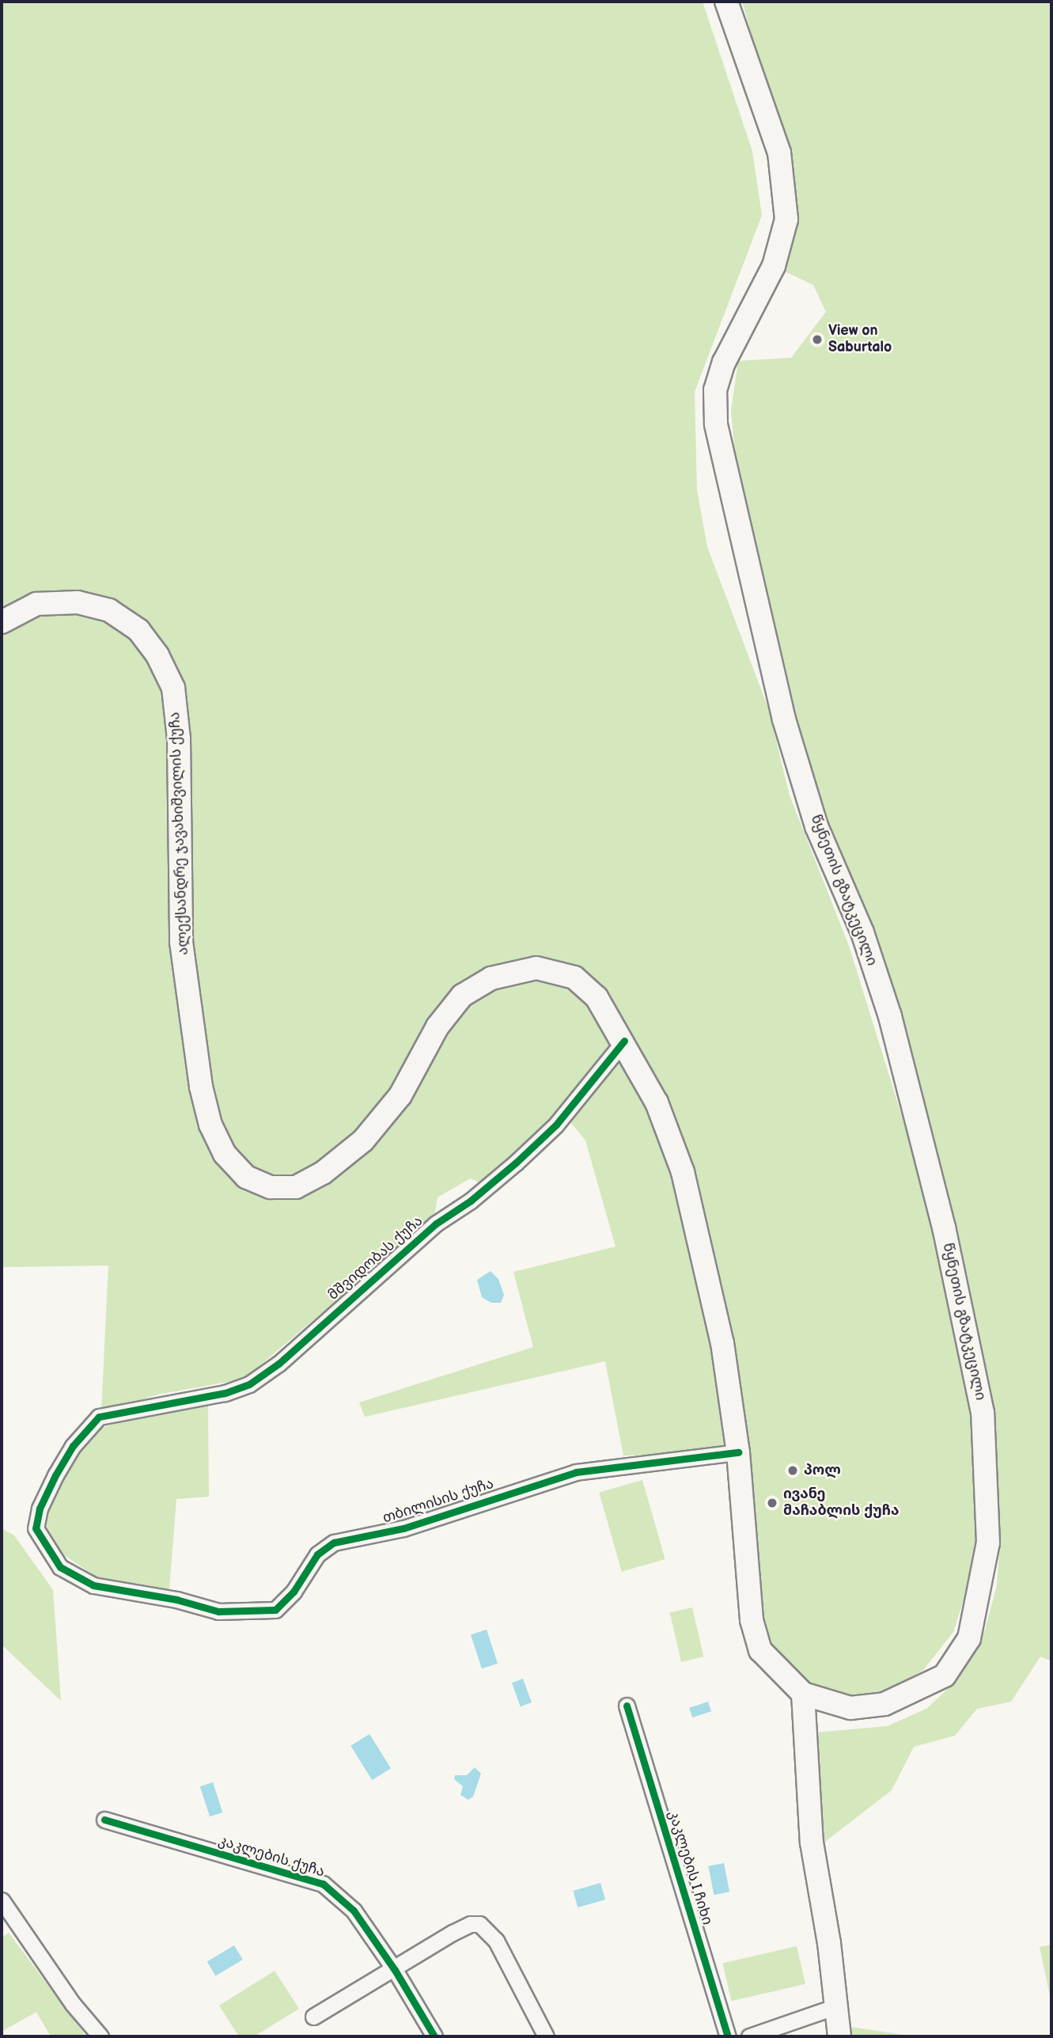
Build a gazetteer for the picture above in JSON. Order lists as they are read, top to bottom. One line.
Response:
{"streets":{"main road":["ალექსანდრე ჯავახიშვილის ქუჩა","წყნეთის გზატკეცილი"],"street":["მშვიდობას ქუჩა","თბილისის ქუჩა","კაკლების ქუჩა","კაკლების I ჩიხი"]},"crossings":[["ალექსანდრე ჯავახიშვილის ქუჩა","წყნეთის გზატკეცილი"],["ალექსანდრე ჯავახიშვილის ქუჩა","მშვიდობას ქუჩა"],["ალექსანდრე ჯავახიშვილის ქუჩა","თბილისის ქუჩა"],["მშვიდობას ქუჩა","თბილისის ქუჩა"]],"places":["View on Saburtalo","პოლ","ივანე მაჩაბლის ქუჩა"]}
